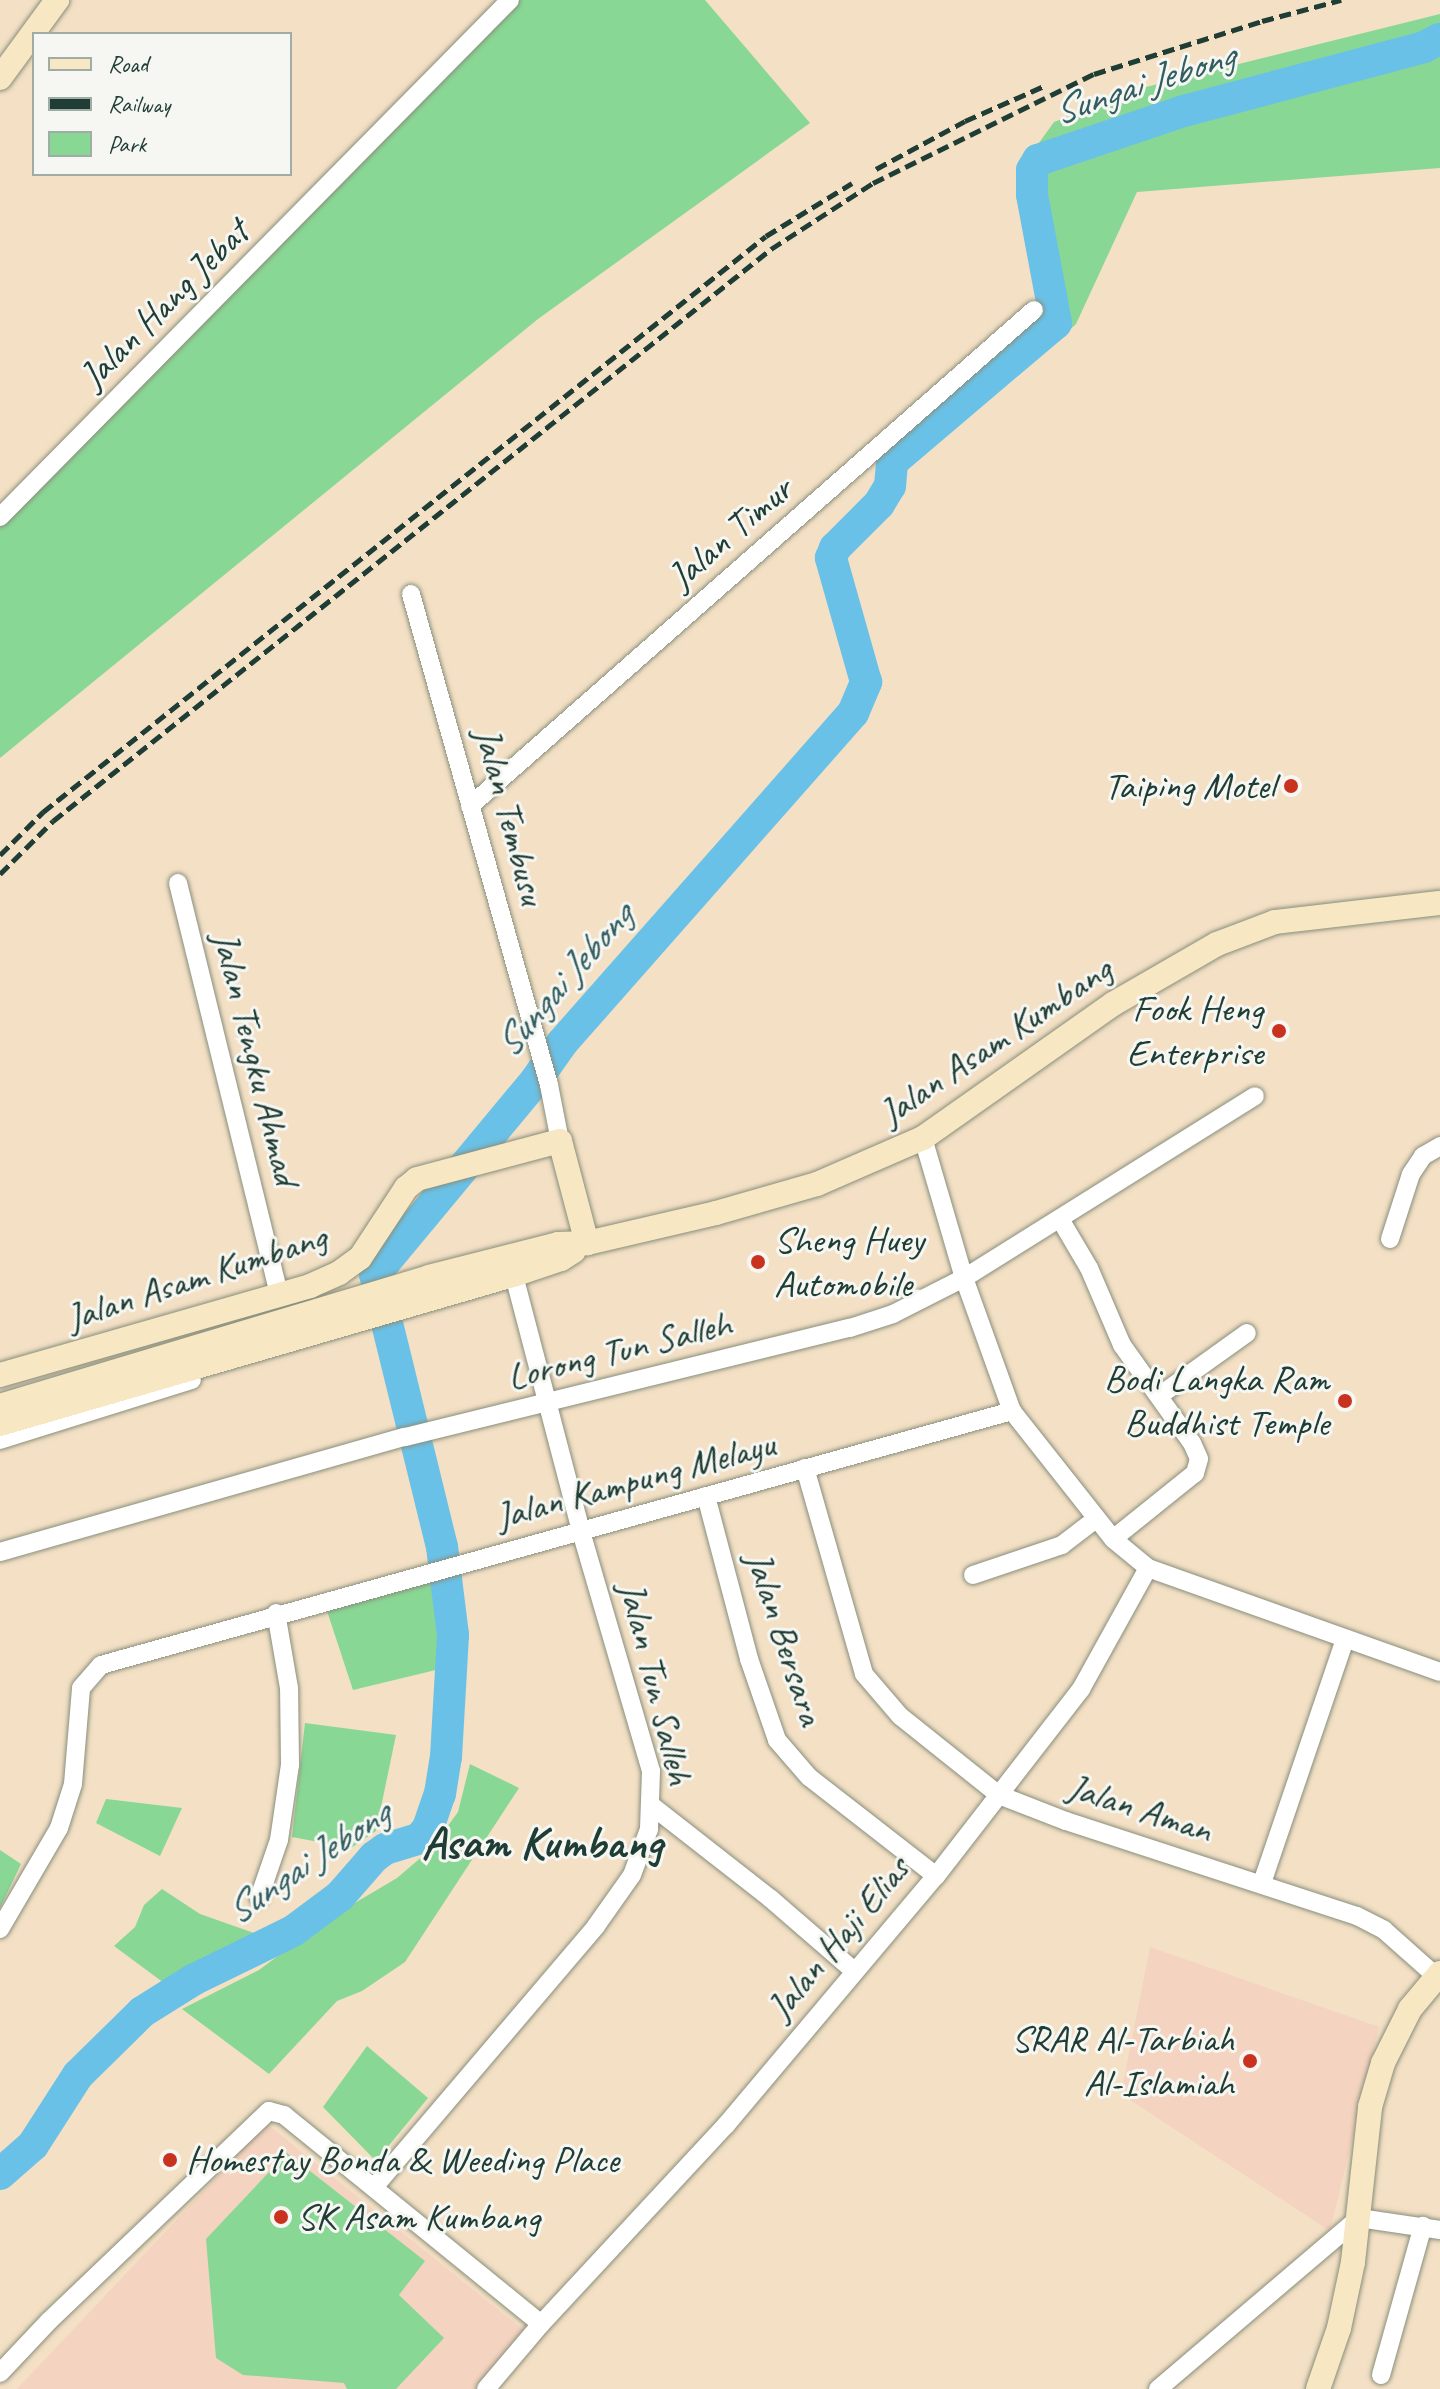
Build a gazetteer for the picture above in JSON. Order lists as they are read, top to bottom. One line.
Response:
{"streets":{"main road":["Jalan Tembusu","Jalan Asam Kumbang"],"street":["Jalan Hang Jebat","Jalan Timur","Jalan Tengku Ahmad","Lorong Tun Salleh","Jalan Kampung Melayu","Jalan Bersara","Jalan Tun Salleh","Jalan Aman","Jalan Haji Elias"]},"crossings":[["Jalan Timur","Jalan Tembusu"],["Jalan Tembusu","Jalan Asam Kumbang"],["Jalan Asam Kumbang","Jalan Tengku Ahmad"],["Jalan Asam Kumbang","Jalan Tun Salleh"],["Lorong Tun Salleh","Jalan Tun Salleh"],["Jalan Kampung Melayu","Jalan Bersara"],["Jalan Kampung Melayu","Jalan Tun Salleh"],["Jalan Kampung Melayu","Jalan Aman"],["Jalan Bersara","Jalan Haji Elias"],["Jalan Aman","Jalan Haji Elias"]],"districts":["Asam Kumbang"],"water":["Sungai Jebong"],"places":["Taiping Motel","Fook Heng Enterprise","Sheng Huey Automobile","Bodi Langka Ram Buddhist Temple","SRAR Al-Tarbiah Al-Islamiah","Homestay Bonda & Weeding Place","SK Asam Kumbang"],"legend":["Road","Railway","Park"]}
